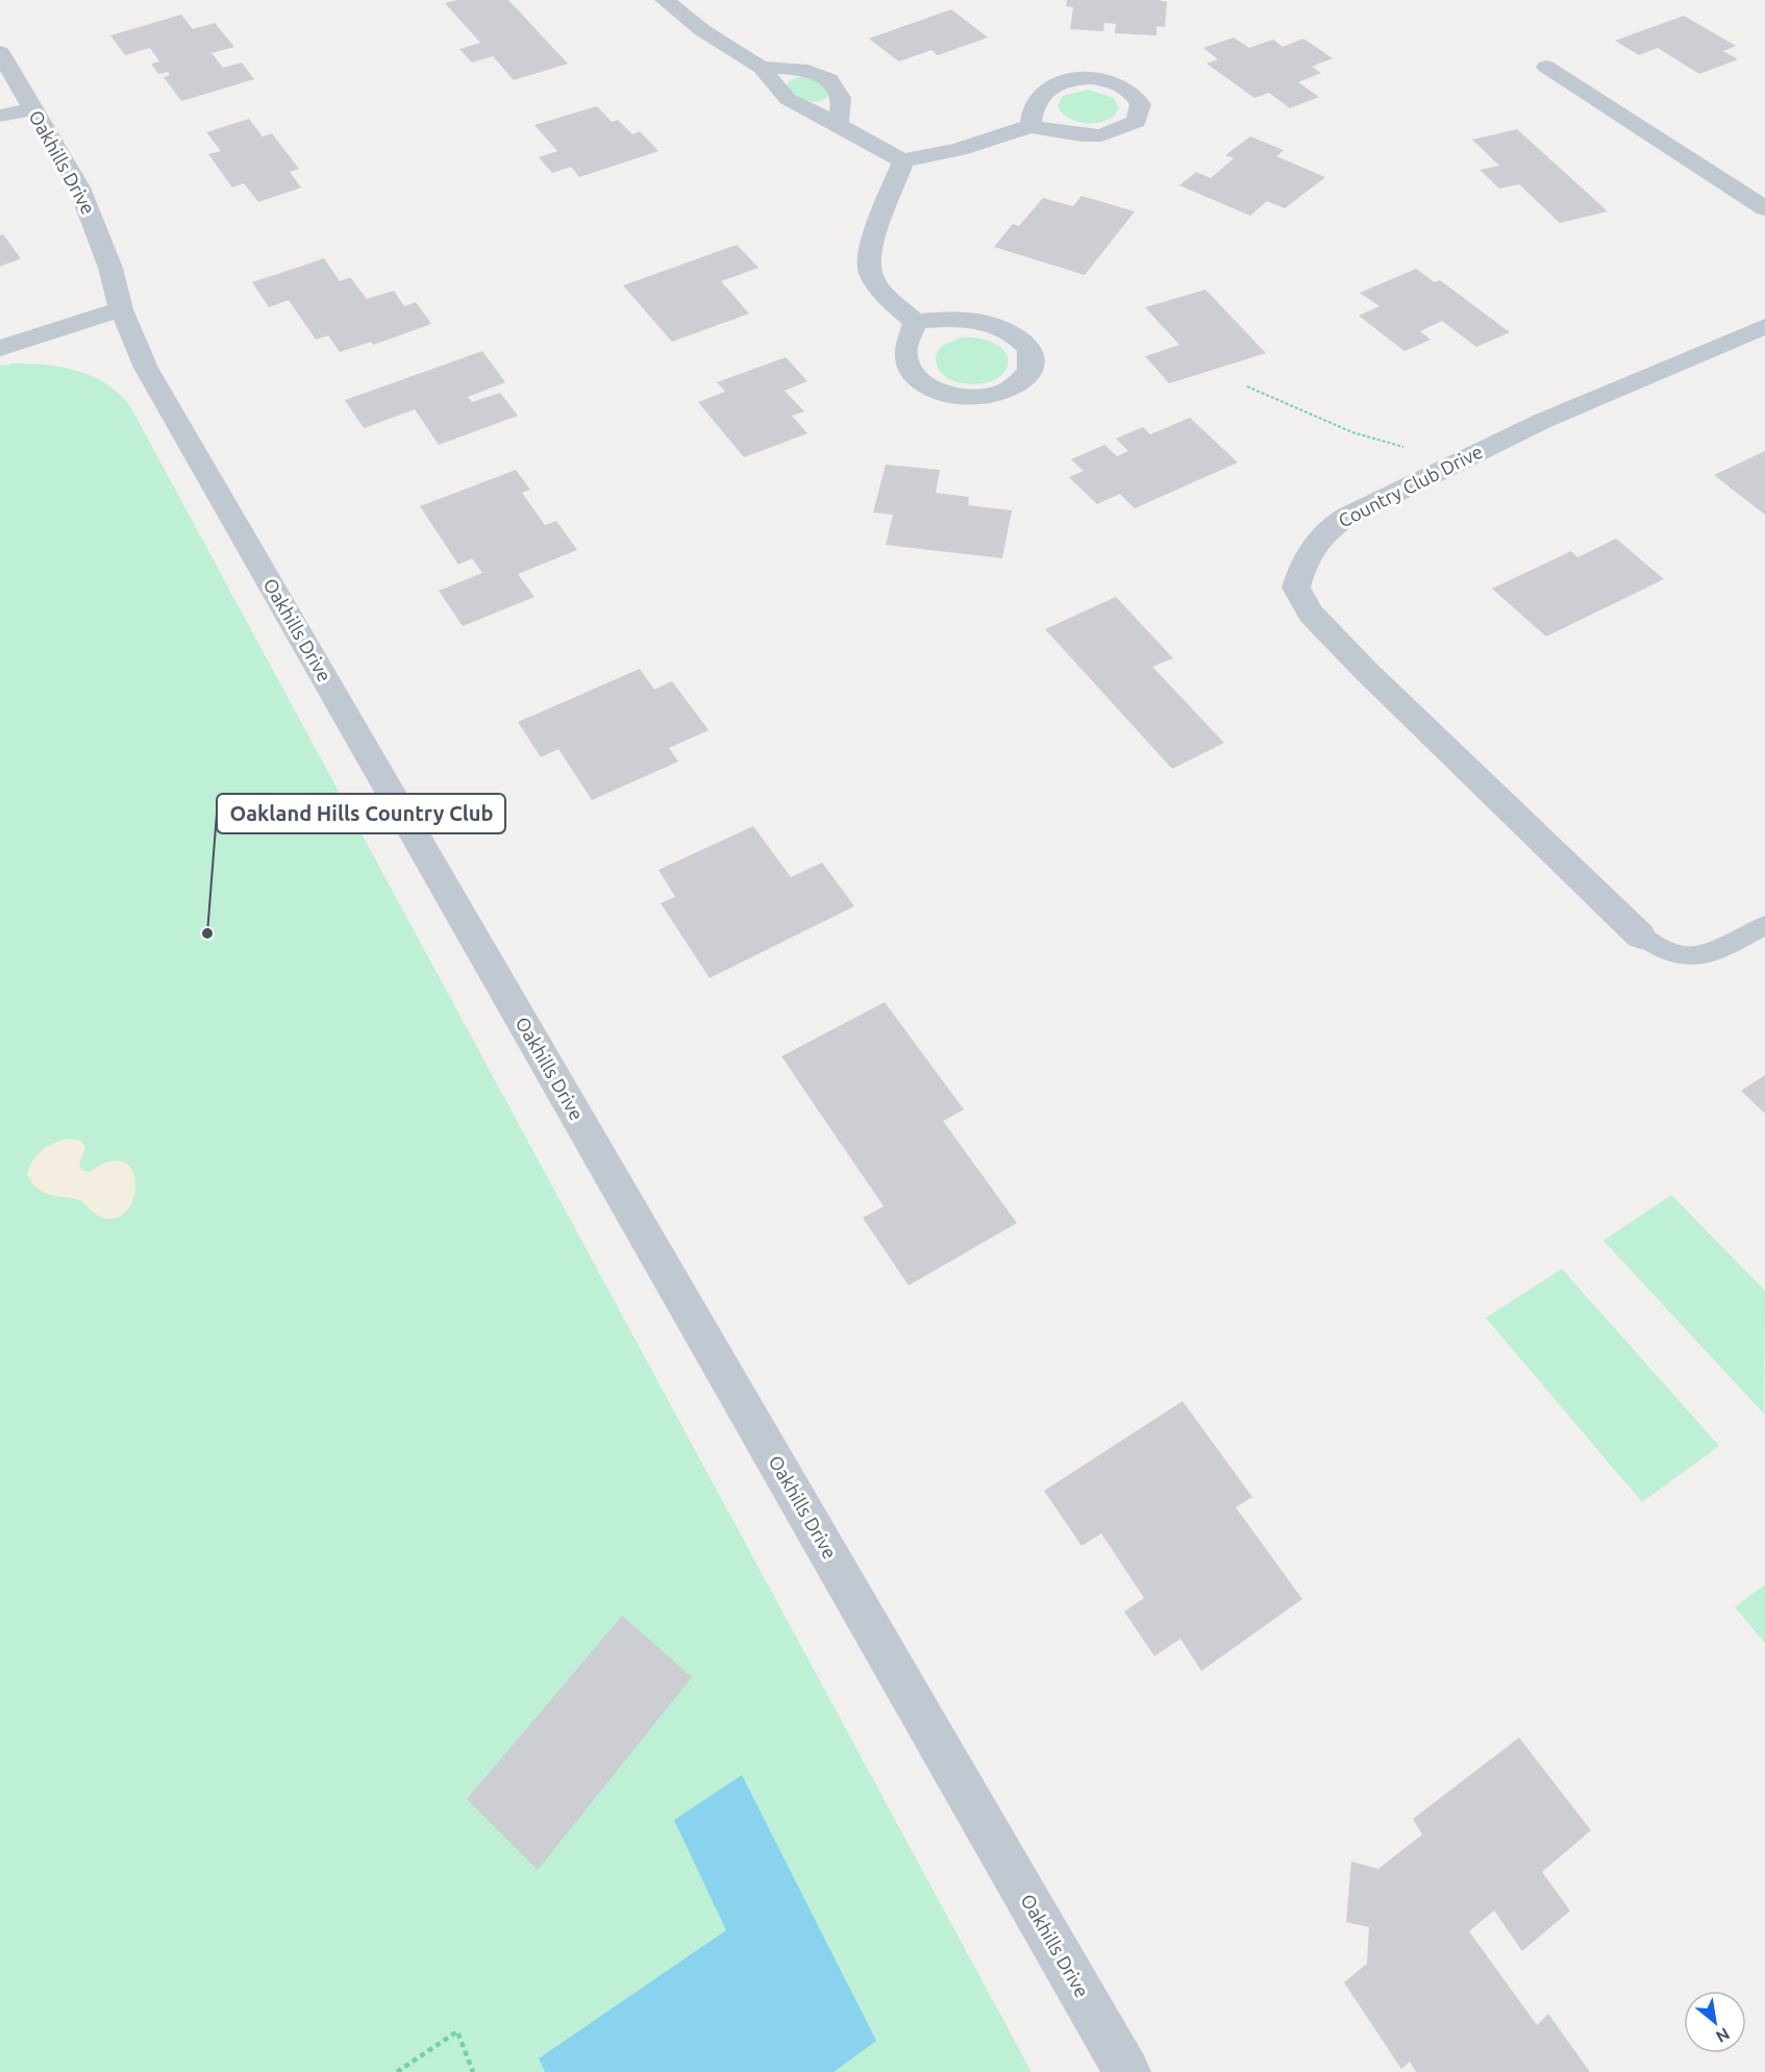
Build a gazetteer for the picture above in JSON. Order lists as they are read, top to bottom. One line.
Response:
{"streets":{"street":["Oakhills Drive","Country Club Drive"]},"places":["Oakland Hills Country Club"],"north":"bottom right"}
